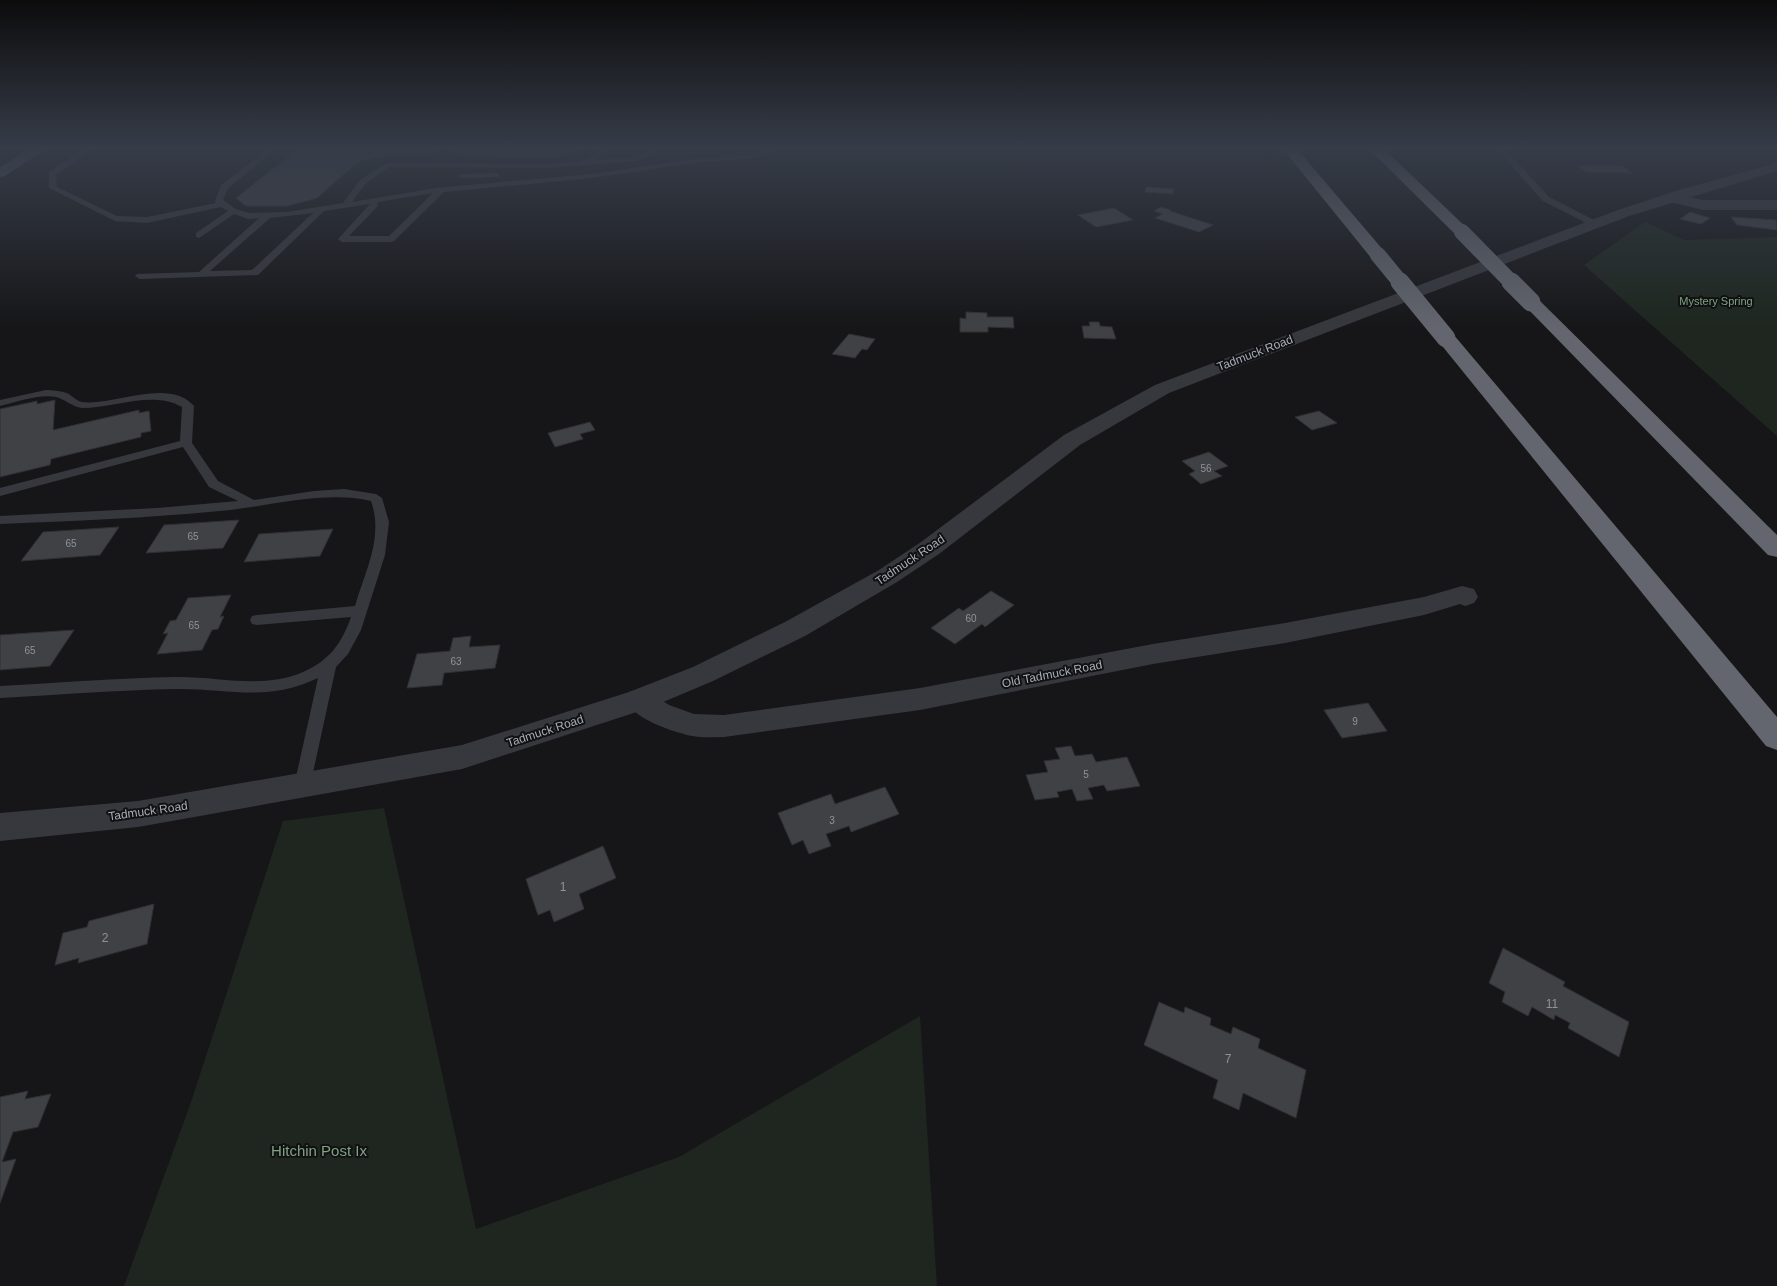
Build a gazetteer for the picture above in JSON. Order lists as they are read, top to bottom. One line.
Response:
{"streets":{"street":["Tadmuck Road","Old Tadmuck Road"]},"crossings":[["Tadmuck Road","Old Tadmuck Road"]],"parks":["Mystery Spring","Hitchin Post Ix"],"house_numbers":["56","65","65","60","65","65","63","9","5","3","1","2","11","7"]}
